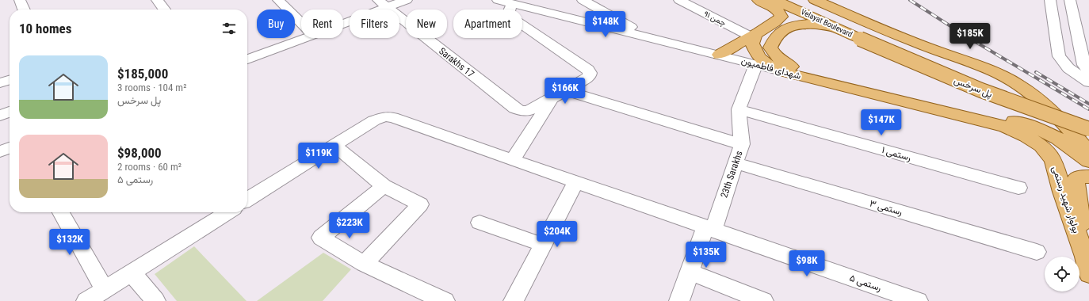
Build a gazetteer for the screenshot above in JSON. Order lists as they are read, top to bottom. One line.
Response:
{"streets":{"main road":["Velayat Boulevard","شهدای فاطمیون","پل سرخس","بولوار شهید رستمی"],"street":["چمن ۹۱","Sarakhs 17","رستمی ۱","23th Sarakhs","رستمی ۳","رستمی ۵"]},"crossings":[["Velayat Boulevard","پل سرخس"],["شهدای فاطمیون","23th Sarakhs"],["شهدای فاطمیون","بولوار شهید رستمی"],["رستمی ۱","23th Sarakhs"],["23th Sarakhs","رستمی ۳"],["23th Sarakhs","رستمی ۵"]],"page":{"chip":["Buy","Rent","Filters","New","Apartment"],"heading":"10 homes","price":["$148K","$185K","$166K","$147K","$119K","$223K","$204K","$132K","$135K","$98K"],"list":[{"name":"$185,000","note":"3 rooms · 104 m² · پل سرخس"},{"name":"$98,000","note":"2 rooms · 60 m² · رستمی ۵"}]}}
